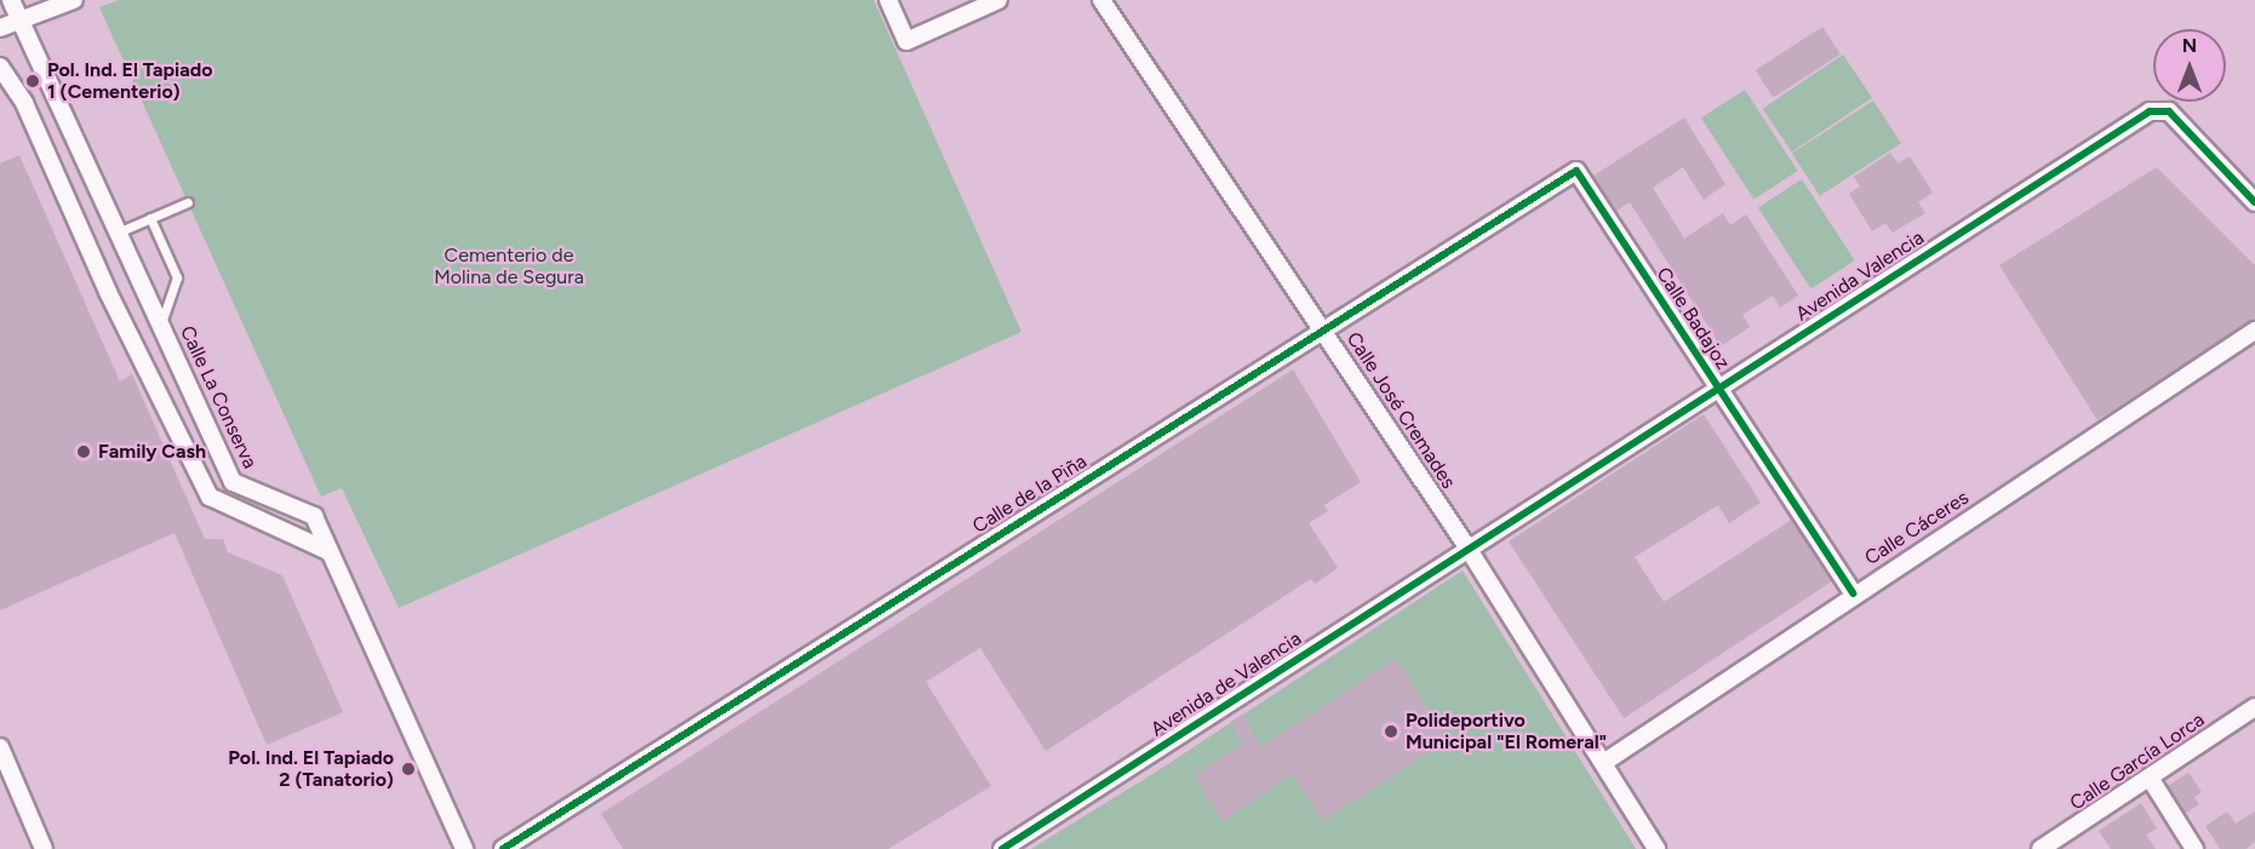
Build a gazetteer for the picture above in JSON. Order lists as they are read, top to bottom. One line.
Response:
{"streets":{"street":["Avenida Valencia","Calle Badajoz","Calle La Conserva","Calle José Cremades","Calle de la Piña","Calle Cáceres","Avenida de Valencia","Calle García Lorca"]},"crossings":[["Avenida Valencia","Calle Badajoz"],["Avenida Valencia","Calle José Cremades"],["Avenida Valencia","Avenida de Valencia"],["Calle Badajoz","Calle de la Piña"],["Calle Badajoz","Calle Cáceres"],["Calle José Cremades","Calle de la Piña"],["Calle José Cremades","Calle Cáceres"],["Calle José Cremades","Avenida de Valencia"]],"parks":["Cementerio de Molina de Segura"],"places":["Pol. Ind. El Tapiado 1 (Cementerio)","Family Cash","Polideportivo Municipal \"El Romeral\"","Pol. Ind. El Tapiado 2 (Tanatorio)"],"north":"top"}
